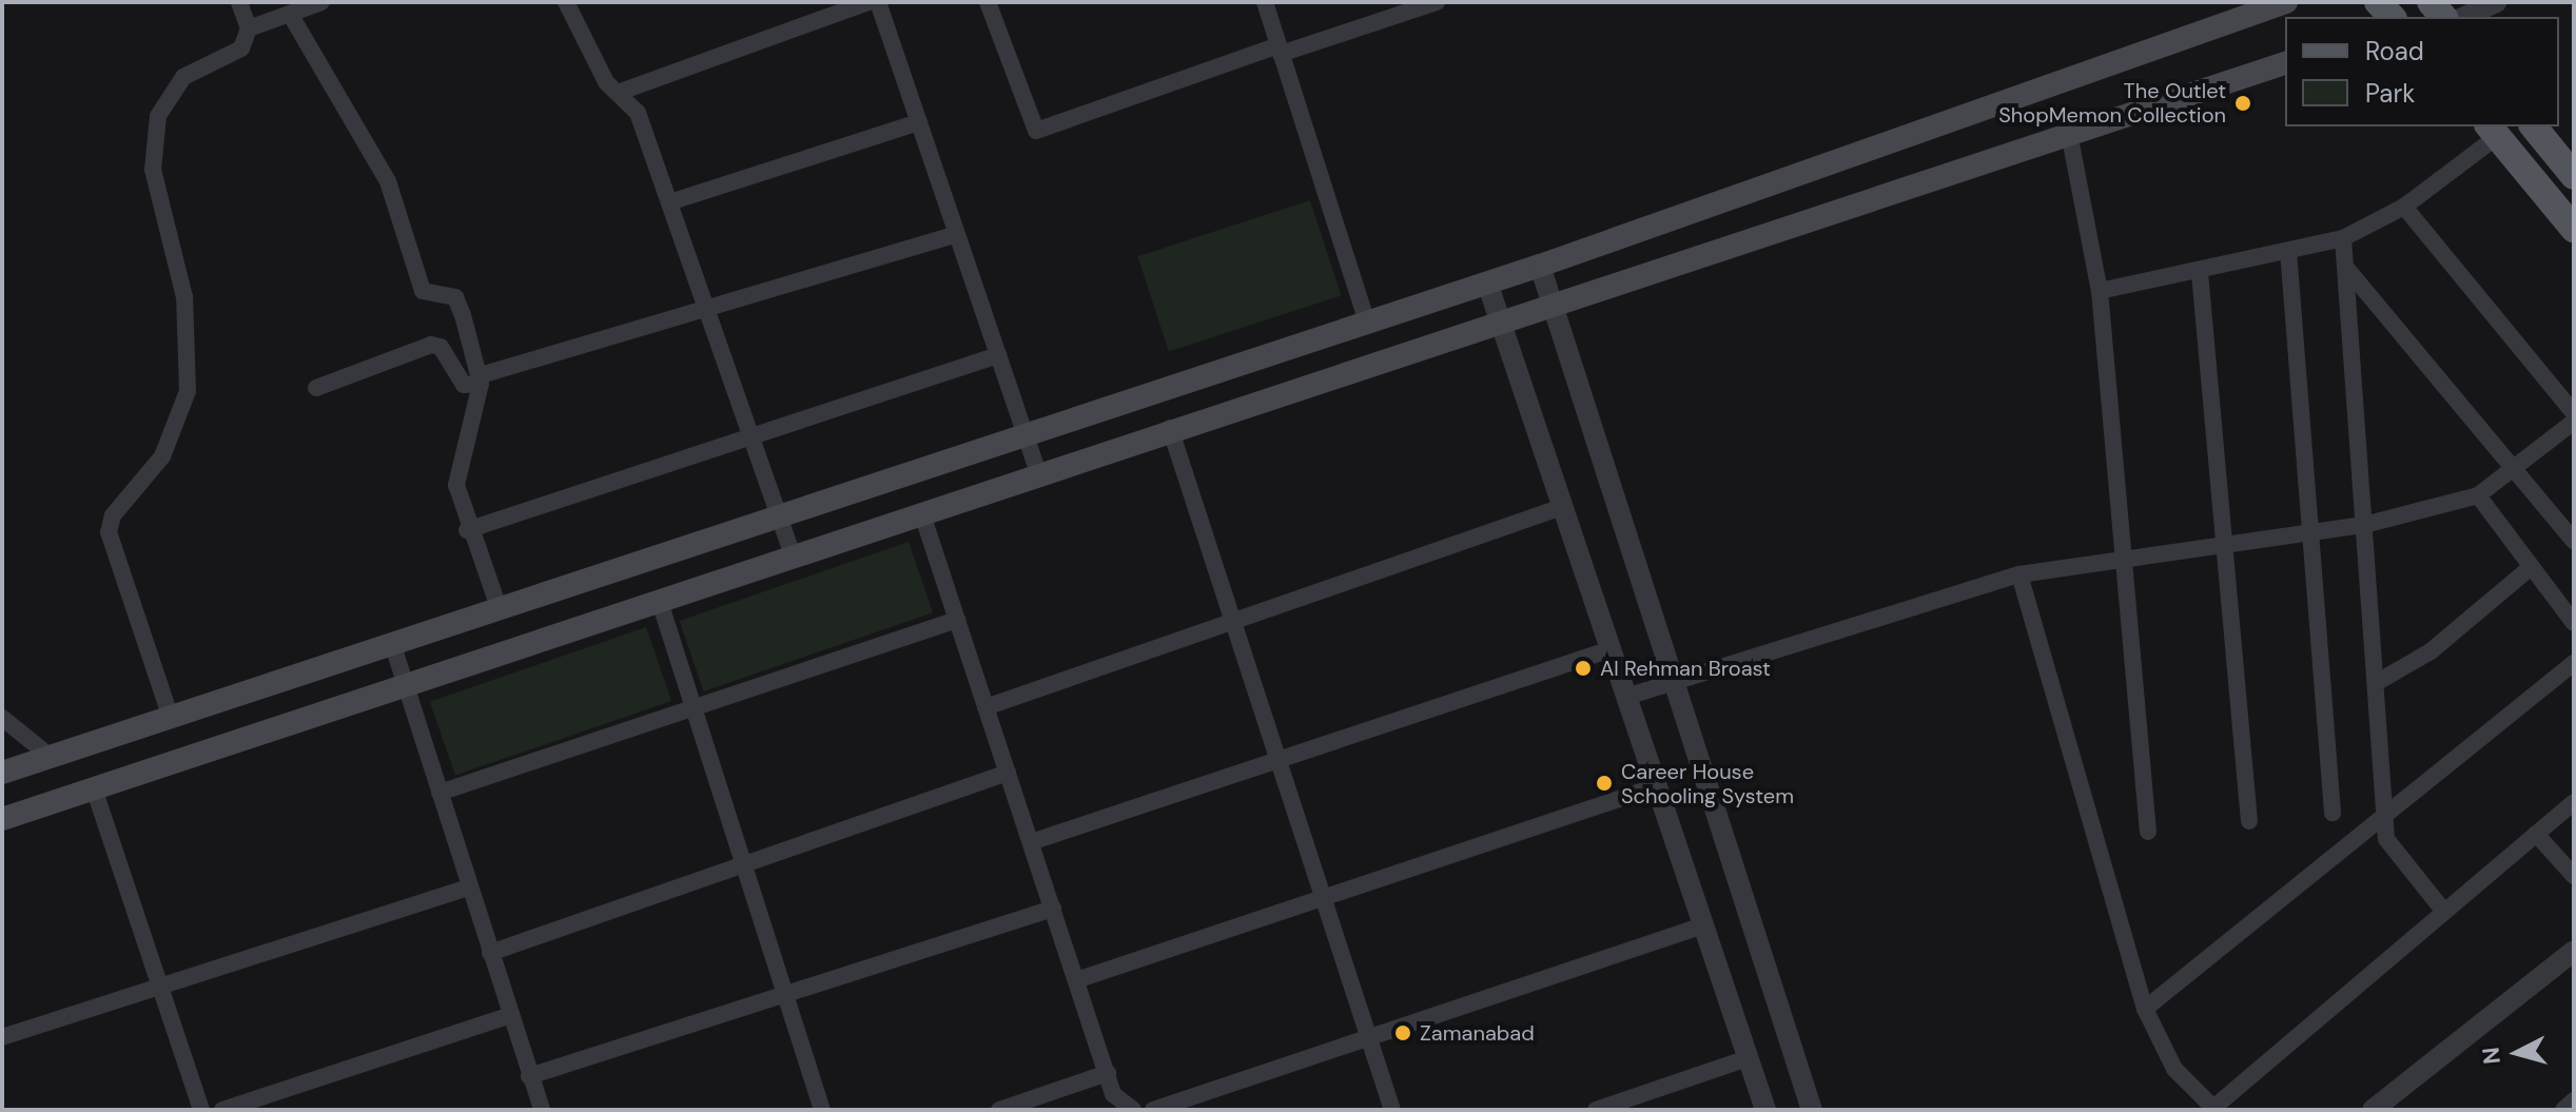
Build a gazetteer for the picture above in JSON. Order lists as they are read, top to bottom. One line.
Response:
{"places":["The Outlet ShopMemon Collection","Al Rehman Broast","Career House Schooling System","Zamanabad"],"legend":["Road","Park"],"north":"left"}
